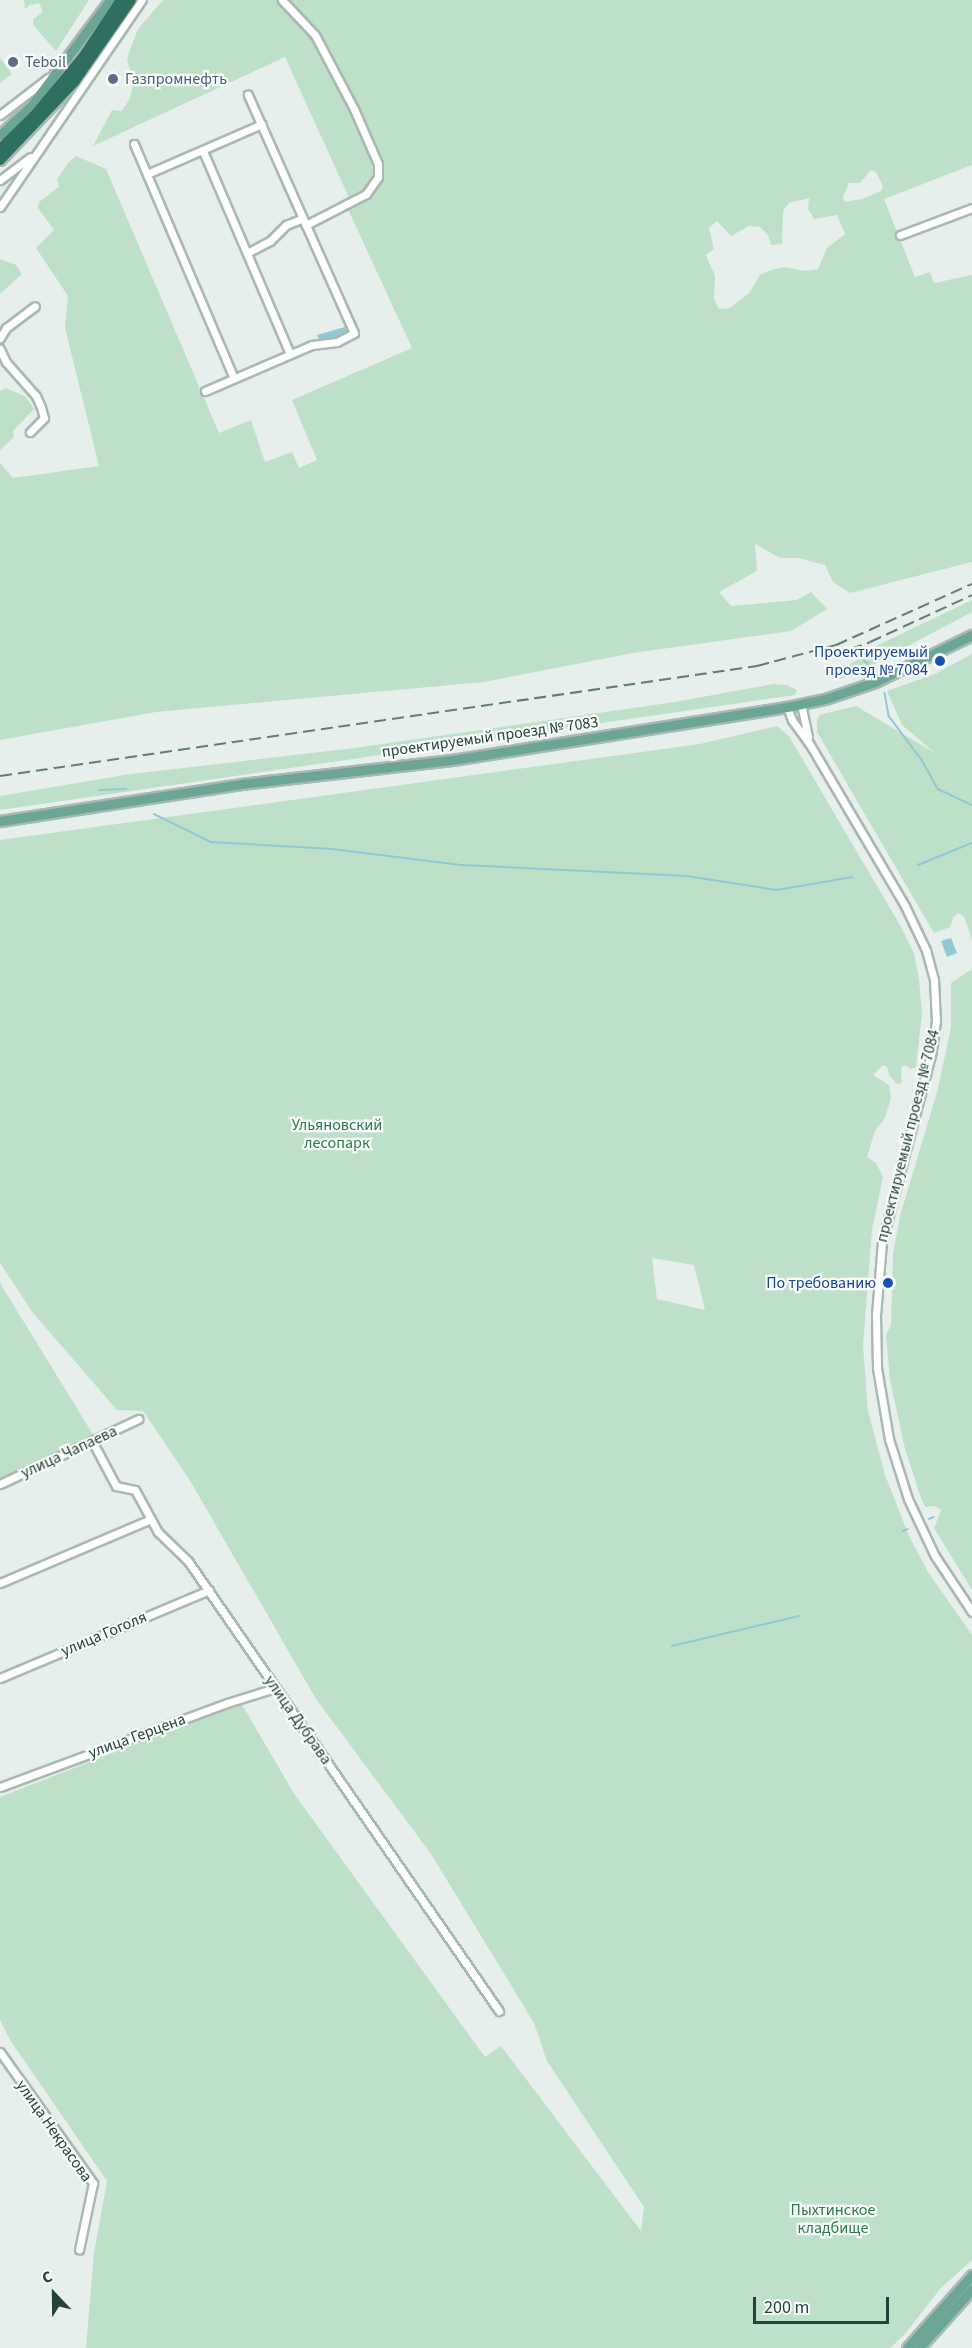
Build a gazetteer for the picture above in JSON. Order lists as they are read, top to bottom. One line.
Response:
{"streets":{"main road":["проектируемый проезд № 7083"],"street":["проектируемый проезд № 7084","улица Чапаева","улица Гоголя","улица Дубрава","улица Герцена","улица Некрасова"]},"crossings":[["проектируемый проезд № 7083","проектируемый проезд № 7084"],["улица Чапаева","улица Дубрава"],["улица Гоголя","улица Дубрава"],["улица Дубрава","улица Герцена"]],"parks":["Ульяновский лесопарк","Пыхтинское кладбище"],"places":["Teboil","Газпромнефть","Проектируемый проезд № 7084","По требованию"],"scale_bar":"200 m","north":"top"}
